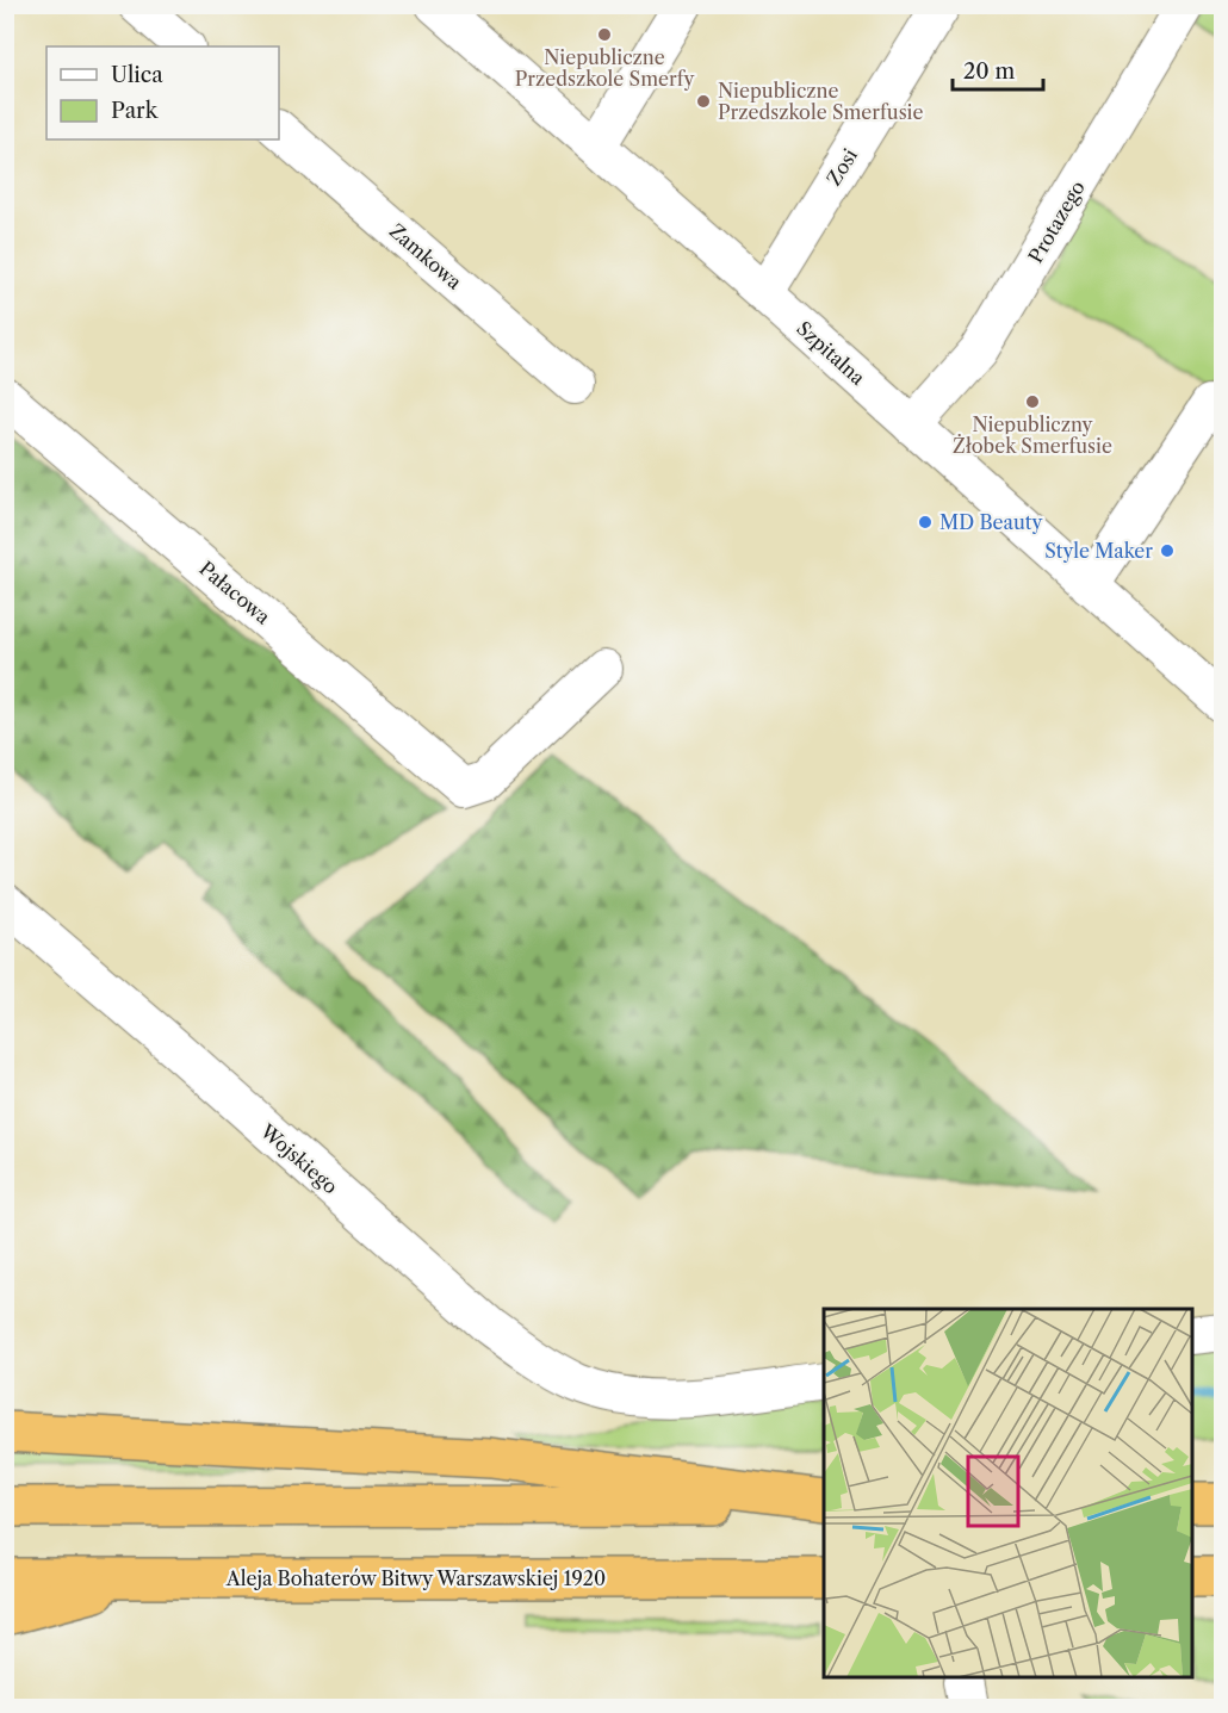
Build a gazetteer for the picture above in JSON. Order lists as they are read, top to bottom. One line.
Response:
{"streets":{"highway":["Aleja Bohaterów Bitwy Warszawskiej 1920"],"street":["Zosi","Protazego","Zamkowa","Szpitalna","Pałacowa","Wojskiego"]},"crossings":[["Zosi","Szpitalna"],["Protazego","Szpitalna"]],"places":["Niepubliczne Przedszkole Smerfy","Niepubliczne Przedszkole Smerfusie","Niepubliczny Żłobek Smerfusie","MD Beauty","Style Maker"],"legend":["Ulica","Park"],"scale_bar":"20 m"}
